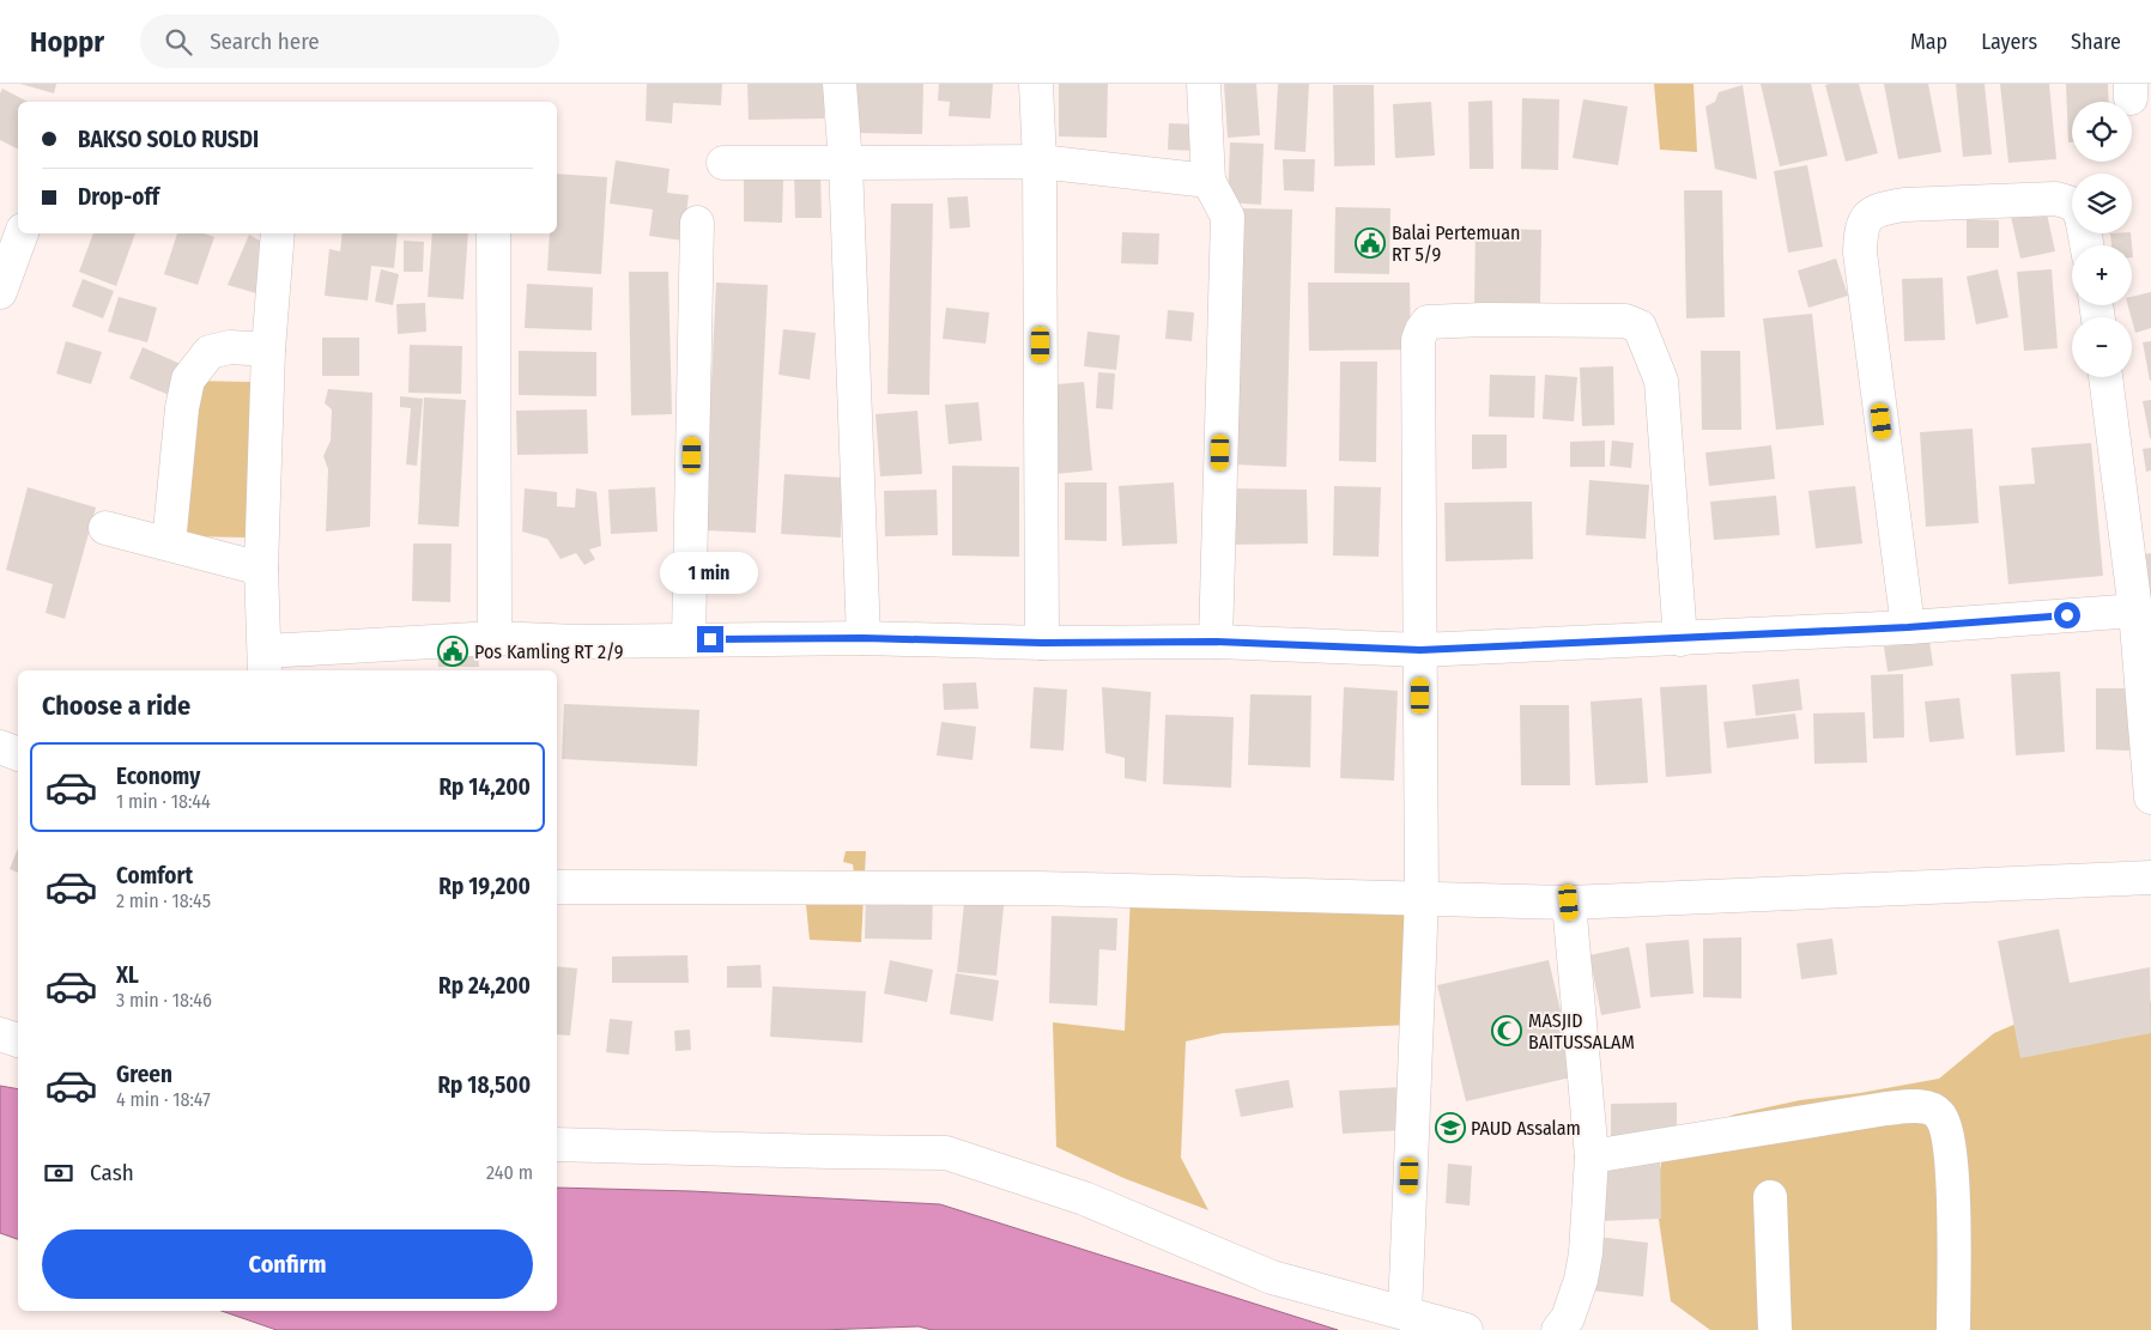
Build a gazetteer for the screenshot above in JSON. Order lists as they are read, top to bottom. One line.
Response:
{"places":{"public building":["Balai Pertemuan RT 5/9","Pos Kamling RT 2/9"],"mosque":["MASJID BAITUSSALAM"],"school or university":["PAUD Assalam"]},"page":{"header":"Hoppr","search":"Search here","nav":["Map","Layers","Share"],"map_buttons":["+","−"],"banner":["BAKSO SOLO RUSDI","Drop-off"],"bubble":"1 min","heading":"Choose a ride","list":[{"name":"Economy","note":"1 min · 18:44","value":"Rp 14,200"},{"name":"Comfort","note":"2 min · 18:45","value":"Rp 19,200"},{"name":"XL","note":"3 min · 18:46","value":"Rp 24,200"},{"name":"Green","note":"4 min · 18:47","value":"Rp 18,500"}],"pay":["Cash","240 m"],"buttons":"Confirm"}}
